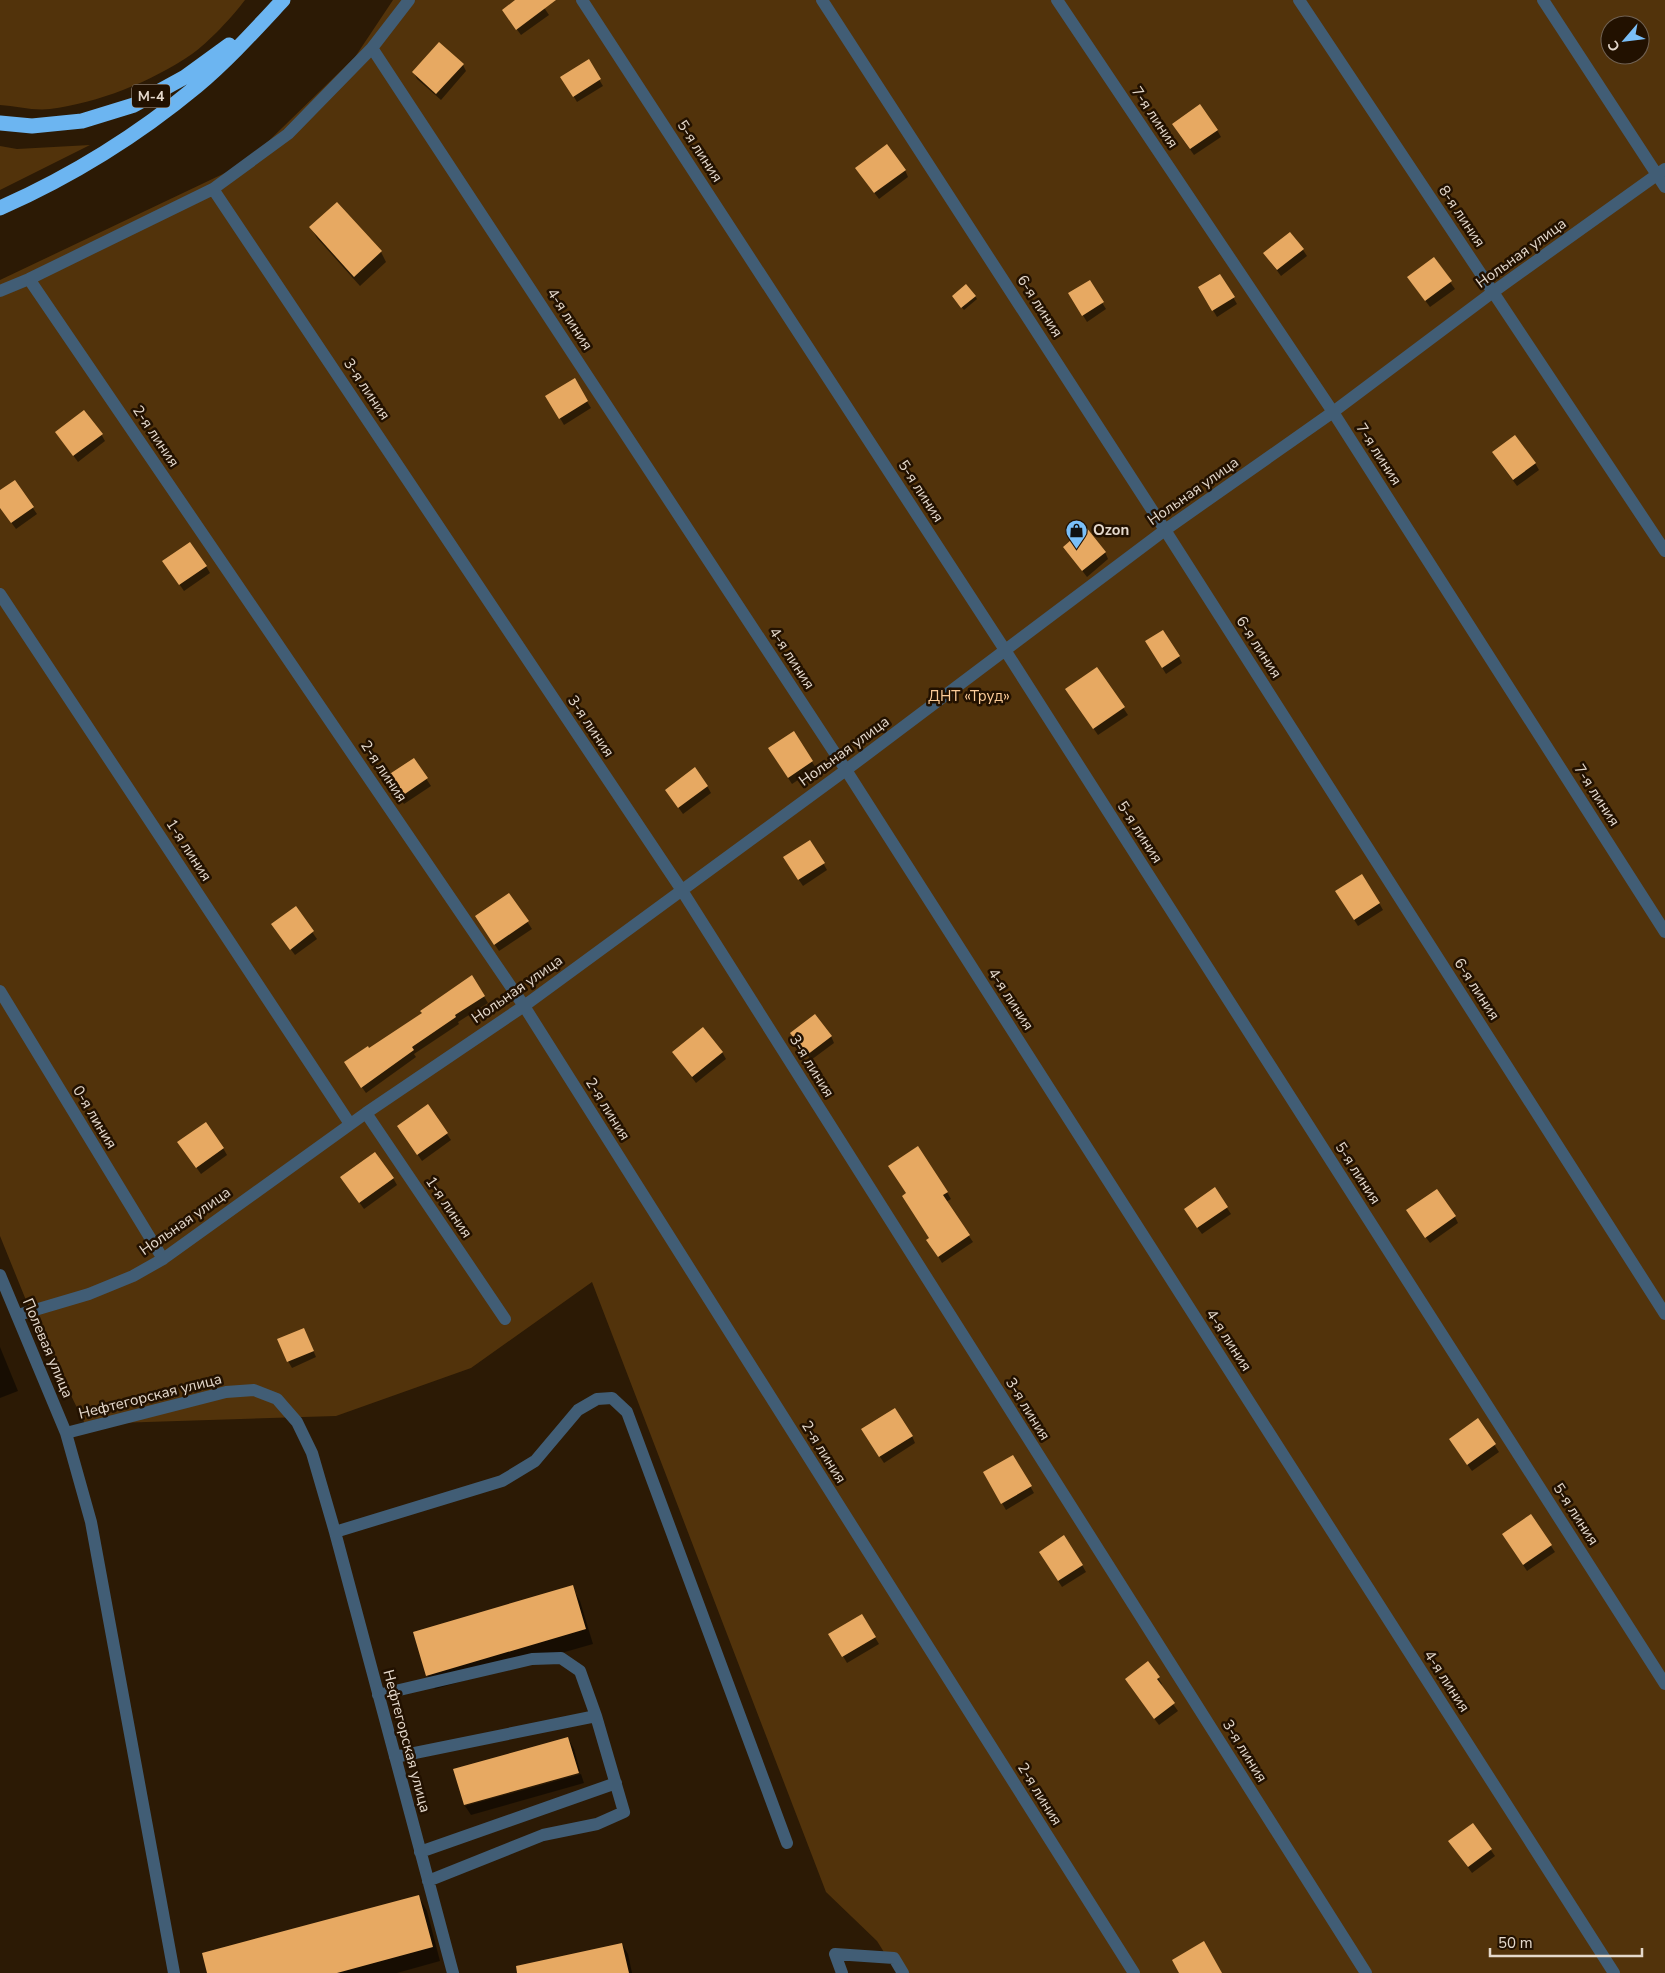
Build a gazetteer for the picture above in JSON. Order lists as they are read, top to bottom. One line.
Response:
{"streets":{"highway":["М-4"],"street":["7-я линия","5-я линия","8-я линия","Нольная улица","6-я линия","4-я линия","3-я линия","2-я линия","1-я линия","0-я линия","Полевая улица","Нефтегорская улица"]},"crossings":[["7-я линия","Нольная улица"],["5-я линия","Нольная улица"],["8-я линия","Нольная улица"],["Нольная улица","6-я линия"],["Нольная улица","4-я линия"],["Нольная улица","3-я линия"],["Нольная улица","2-я линия"],["Нольная улица","1-я линия"],["Нольная улица","0-я линия"],["Нольная улица","Полевая улица"],["Полевая улица","Нефтегорская улица"]],"parks":["ДНТ «Труд»"],"places":{"shop":["Ozon"]},"scale_bar":"50 m","north":"bottom left"}
